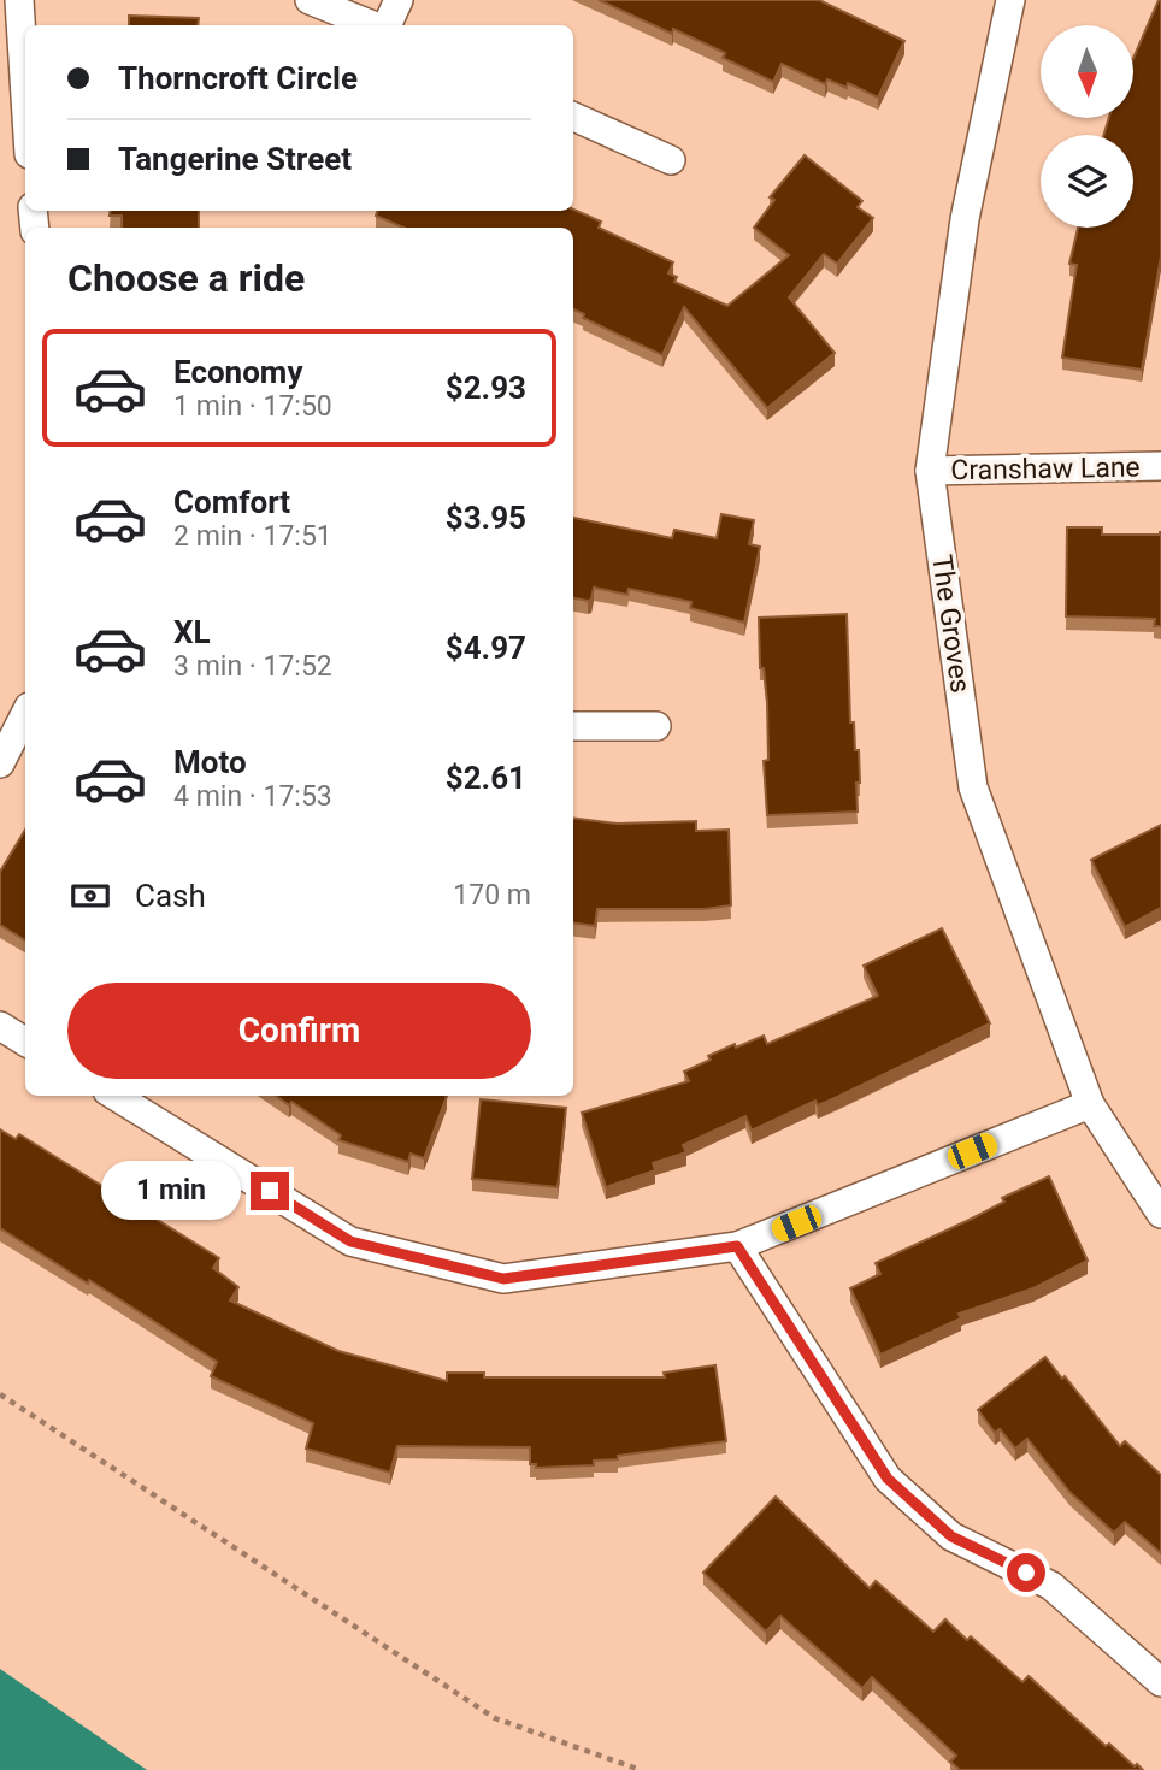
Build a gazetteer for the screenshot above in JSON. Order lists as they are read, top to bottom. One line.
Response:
{"streets":{"street":["Cranshaw Lane","The Groves"]},"crossings":[["Cranshaw Lane","The Groves"]],"north":"bottom","page":{"banner":["Thorncroft Circle","Tangerine Street"],"heading":"Choose a ride","list":[{"name":"Economy","note":"1 min · 17:50","value":"$2.93"},{"name":"Comfort","note":"2 min · 17:51","value":"$3.95"},{"name":"XL","note":"3 min · 17:52","value":"$4.97"},{"name":"Moto","note":"4 min · 17:53","value":"$2.61"}],"pay":["Cash","170 m"],"buttons":"Confirm","bubble":"1 min"}}
